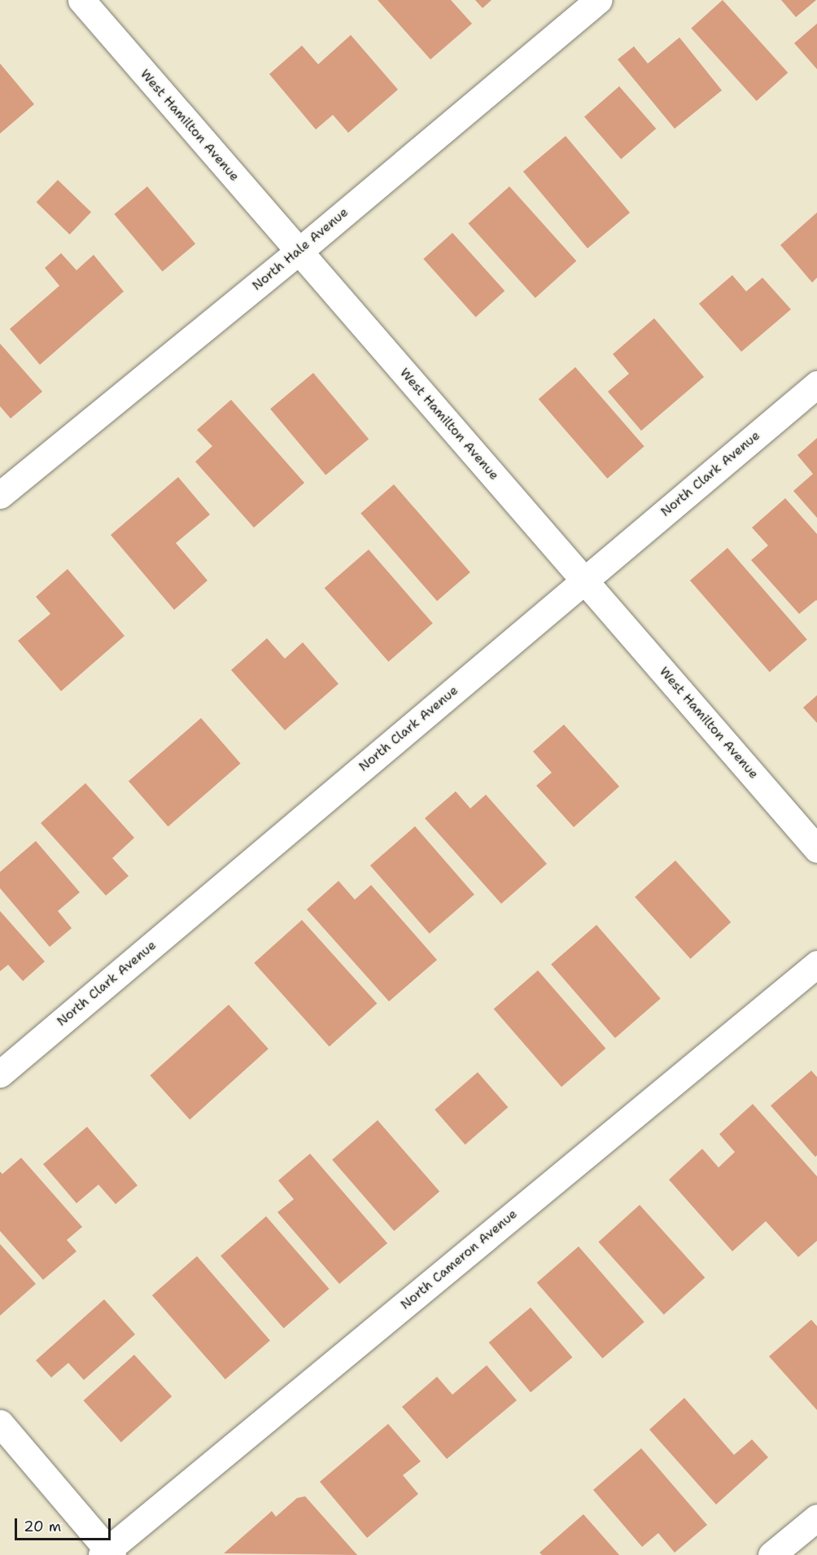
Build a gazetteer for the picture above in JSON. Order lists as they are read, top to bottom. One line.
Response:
{"streets":{"street":["West Hamilton Avenue","North Hale Avenue","North Clark Avenue","North Cameron Avenue"]},"crossings":[["West Hamilton Avenue","North Hale Avenue"],["West Hamilton Avenue","North Clark Avenue"]],"scale_bar":"20 m"}
